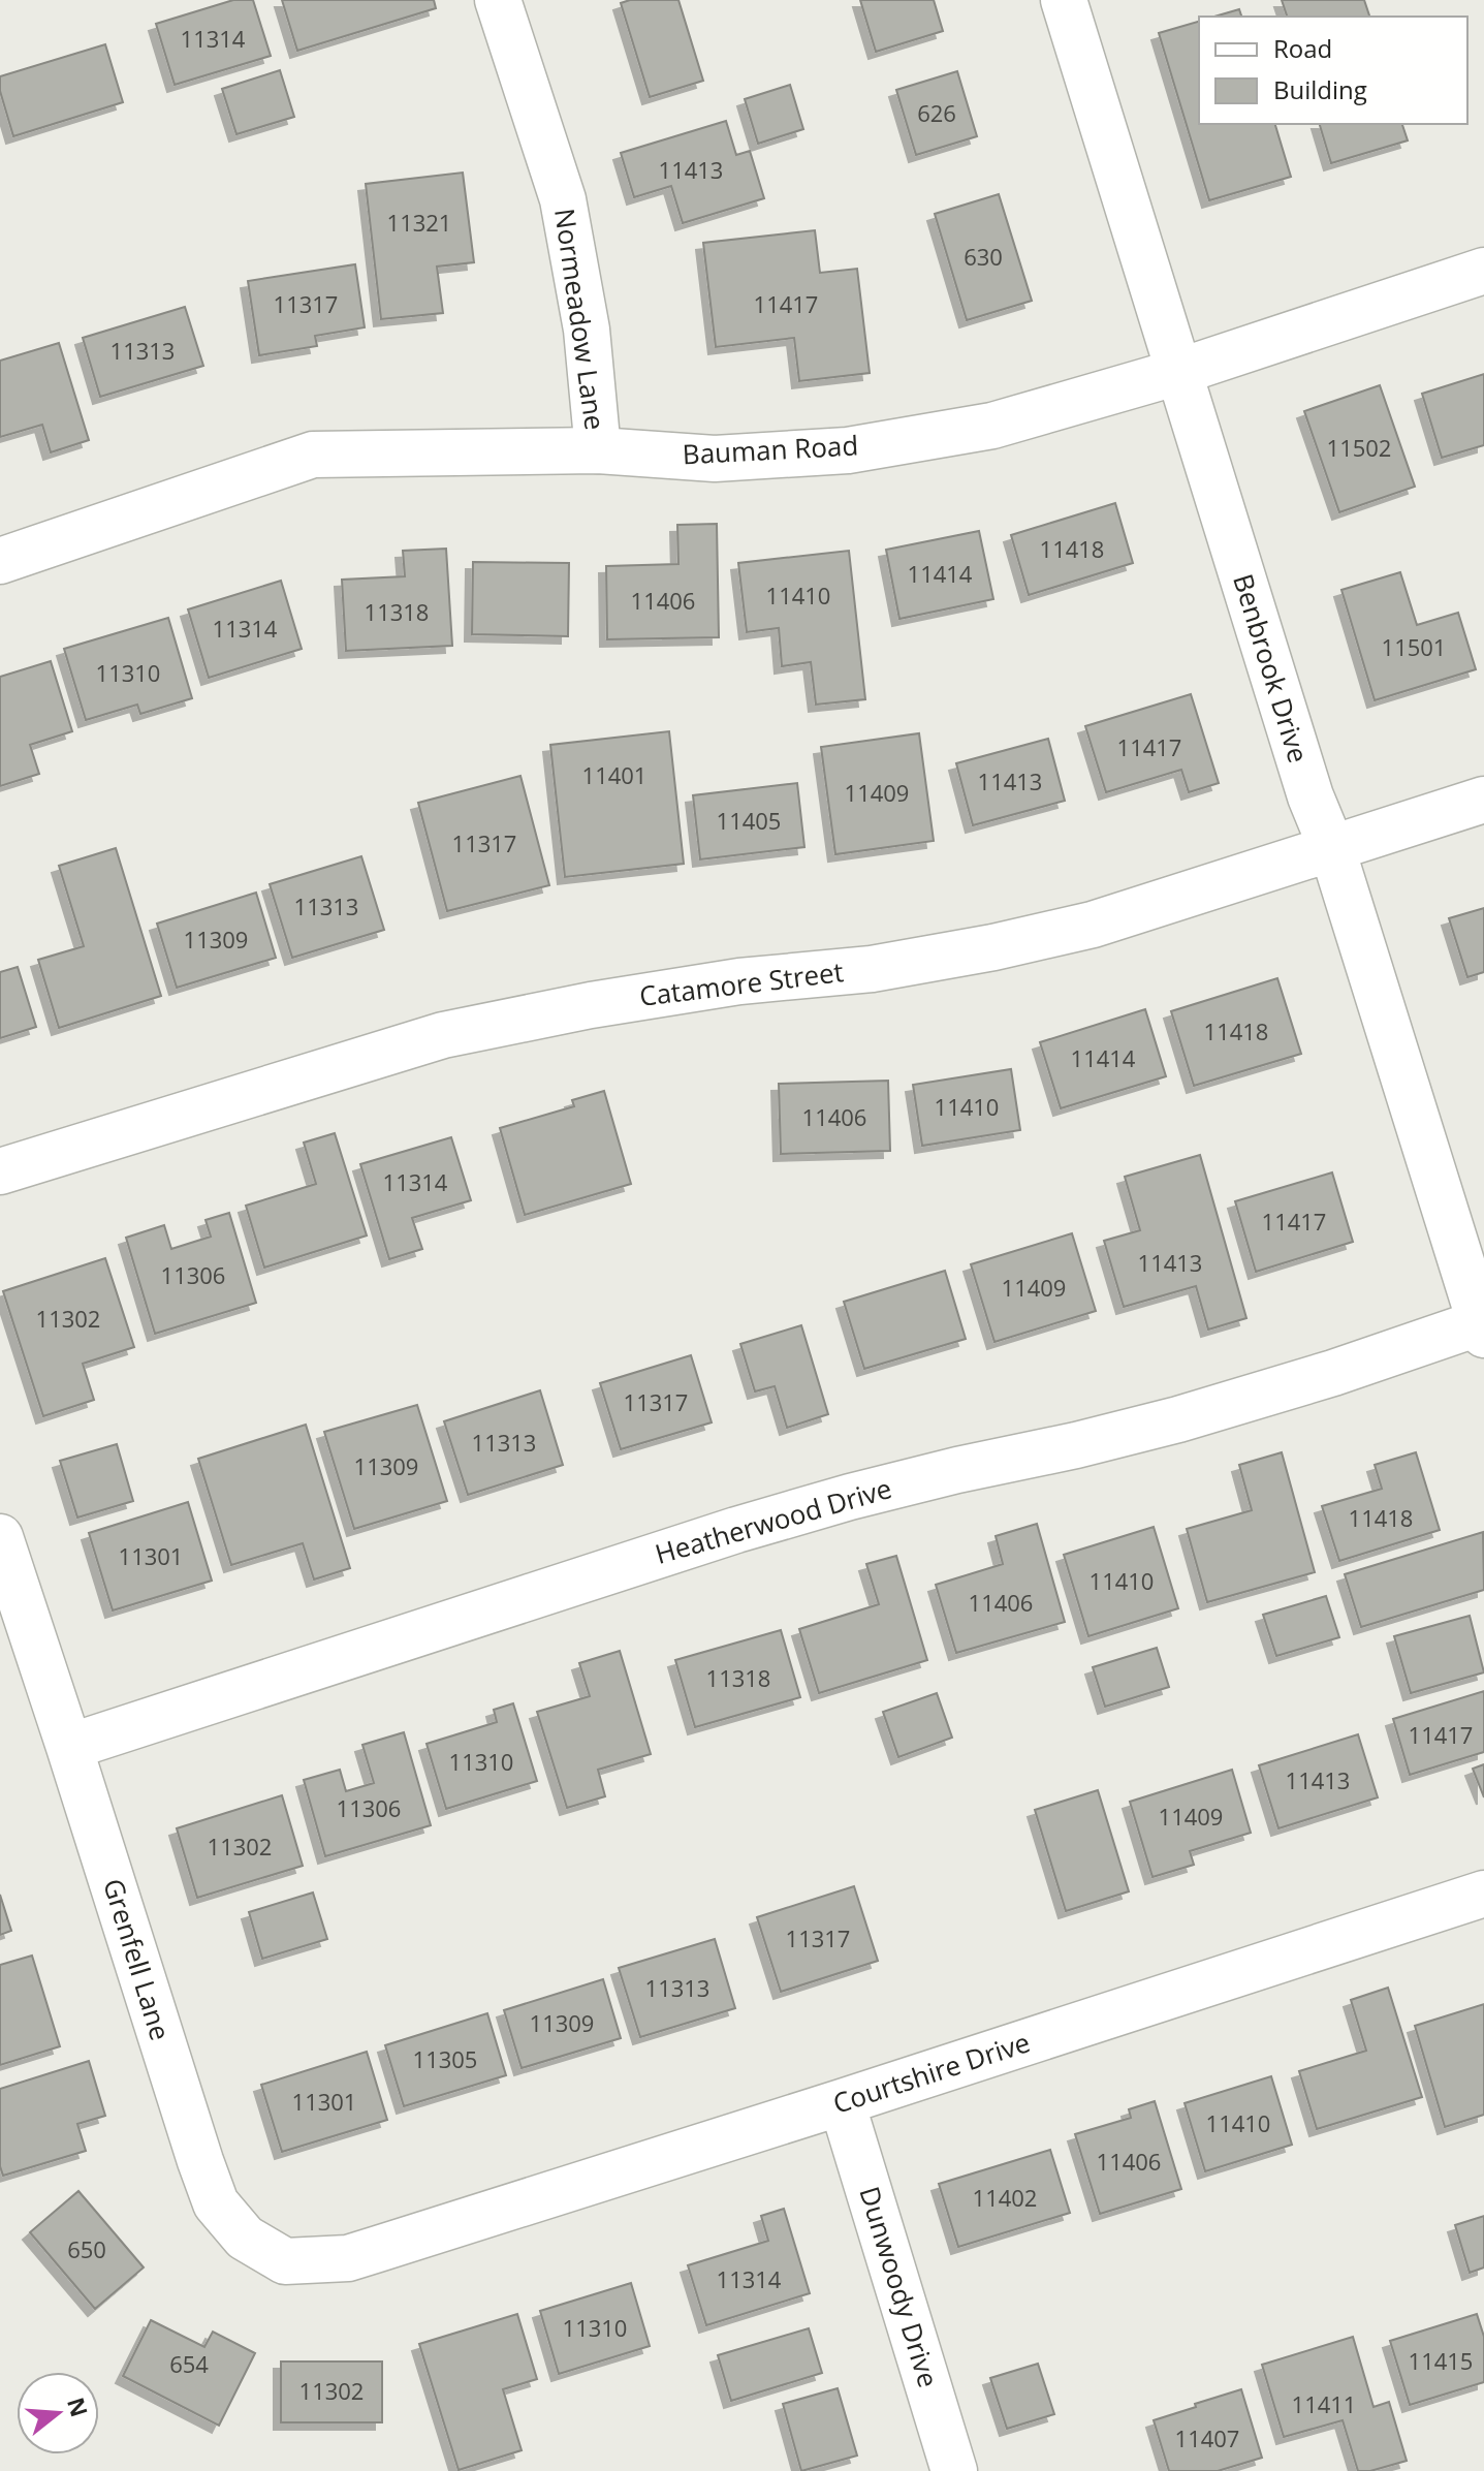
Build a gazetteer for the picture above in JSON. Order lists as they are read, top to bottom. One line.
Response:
{"streets":{"street":["Normeadow Lane","Bauman Road","Benbrook Drive","Catamore Street","Heatherwood Drive","Grenfell Lane","Courtshire Drive","Dunwoody Drive"]},"crossings":[["Normeadow Lane","Bauman Road"],["Bauman Road","Benbrook Drive"],["Benbrook Drive","Catamore Street"],["Benbrook Drive","Heatherwood Drive"],["Heatherwood Drive","Grenfell Lane"],["Grenfell Lane","Courtshire Drive"],["Courtshire Drive","Dunwoody Drive"]],"house_numbers":["11314","626","11413","11321","630","11317","11417","11313","11502","11418","11414","11410","11406","11318","11314","11501","11310","11417","11401","11413","11409","11405","11317","11313","11309","11418","11414","11410","11406","11314","11417","11413","11306","11409","11302","11317","11313","11309","11418","11301","11410","11406","11318","11417","11310","11413","11306","11409","11302","11317","11313","11309","11305","11301","11410","11406","11402","650","11314","11310","11415","654","11302","11411","11407"],"legend":["Road","Building"],"north":"right"}
